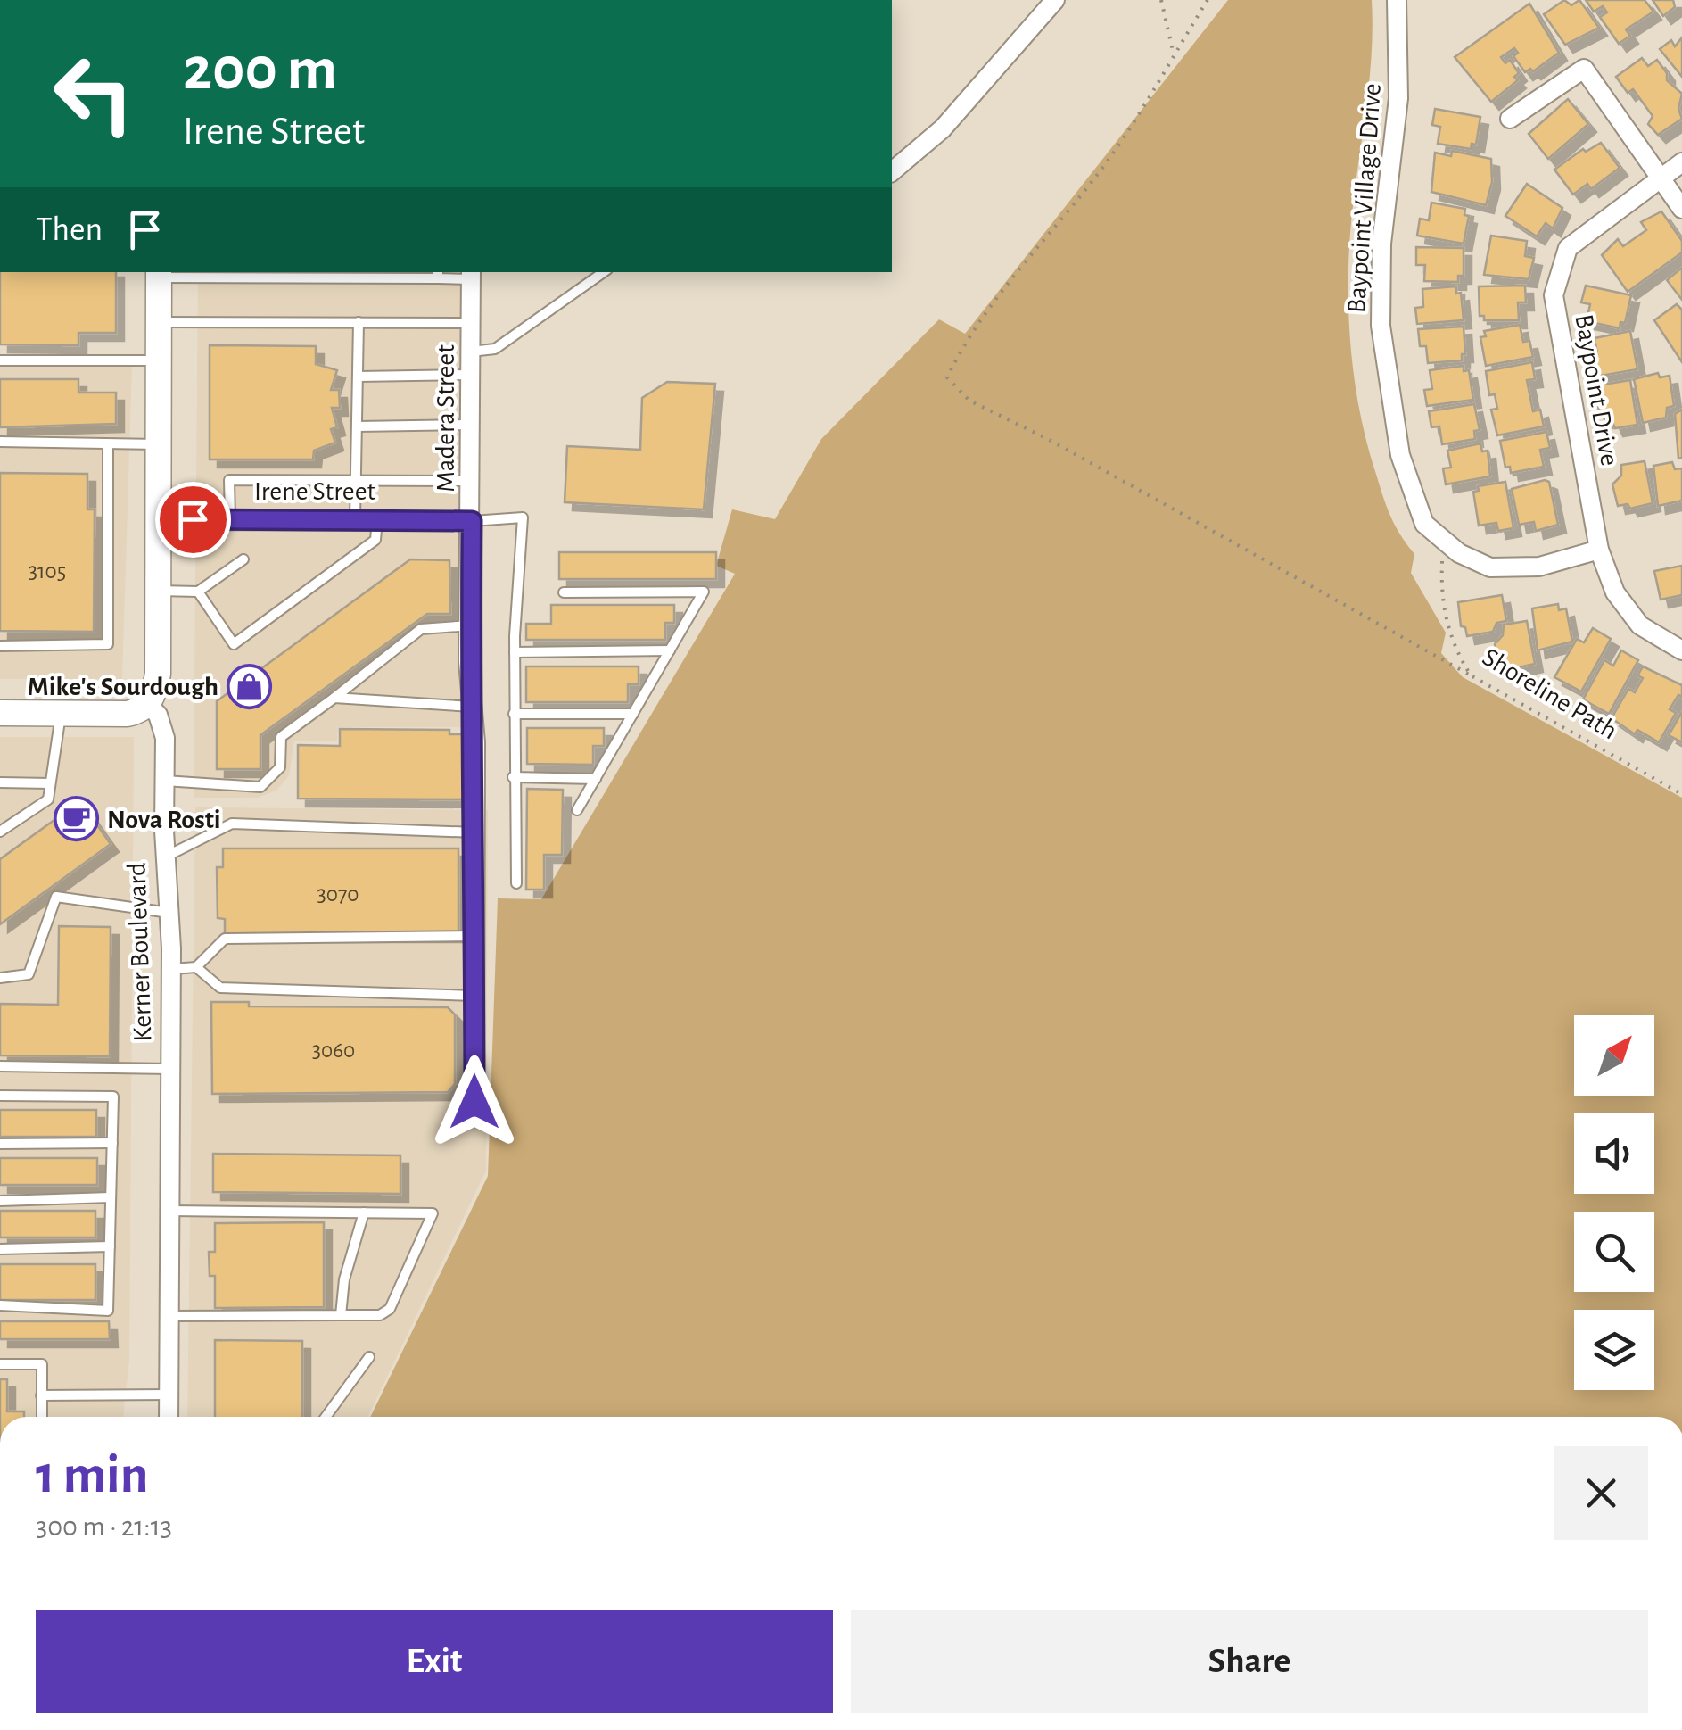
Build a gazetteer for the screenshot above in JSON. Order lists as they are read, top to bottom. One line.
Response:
{"streets":{"street":["Baypoint Village Drive","Baypoint Drive","Madera Street","Irene Street","Kerner Boulevard"],"path":["Shoreline Path"]},"crossings":[["Baypoint Village Drive","Baypoint Drive"],["Baypoint Village Drive","Shoreline Path"],["Madera Street","Irene Street"]],"places":{"shop":["Mike's Sourdough"],"cafe":["Nova Rosti"]},"house_numbers":["3105","3070","3060"],"north":"top right","page":{"turn":["200 m","Irene Street"],"then":"Then","heading":["1 min","300 m · 21:13"],"buttons":["Exit","Share"]}}
